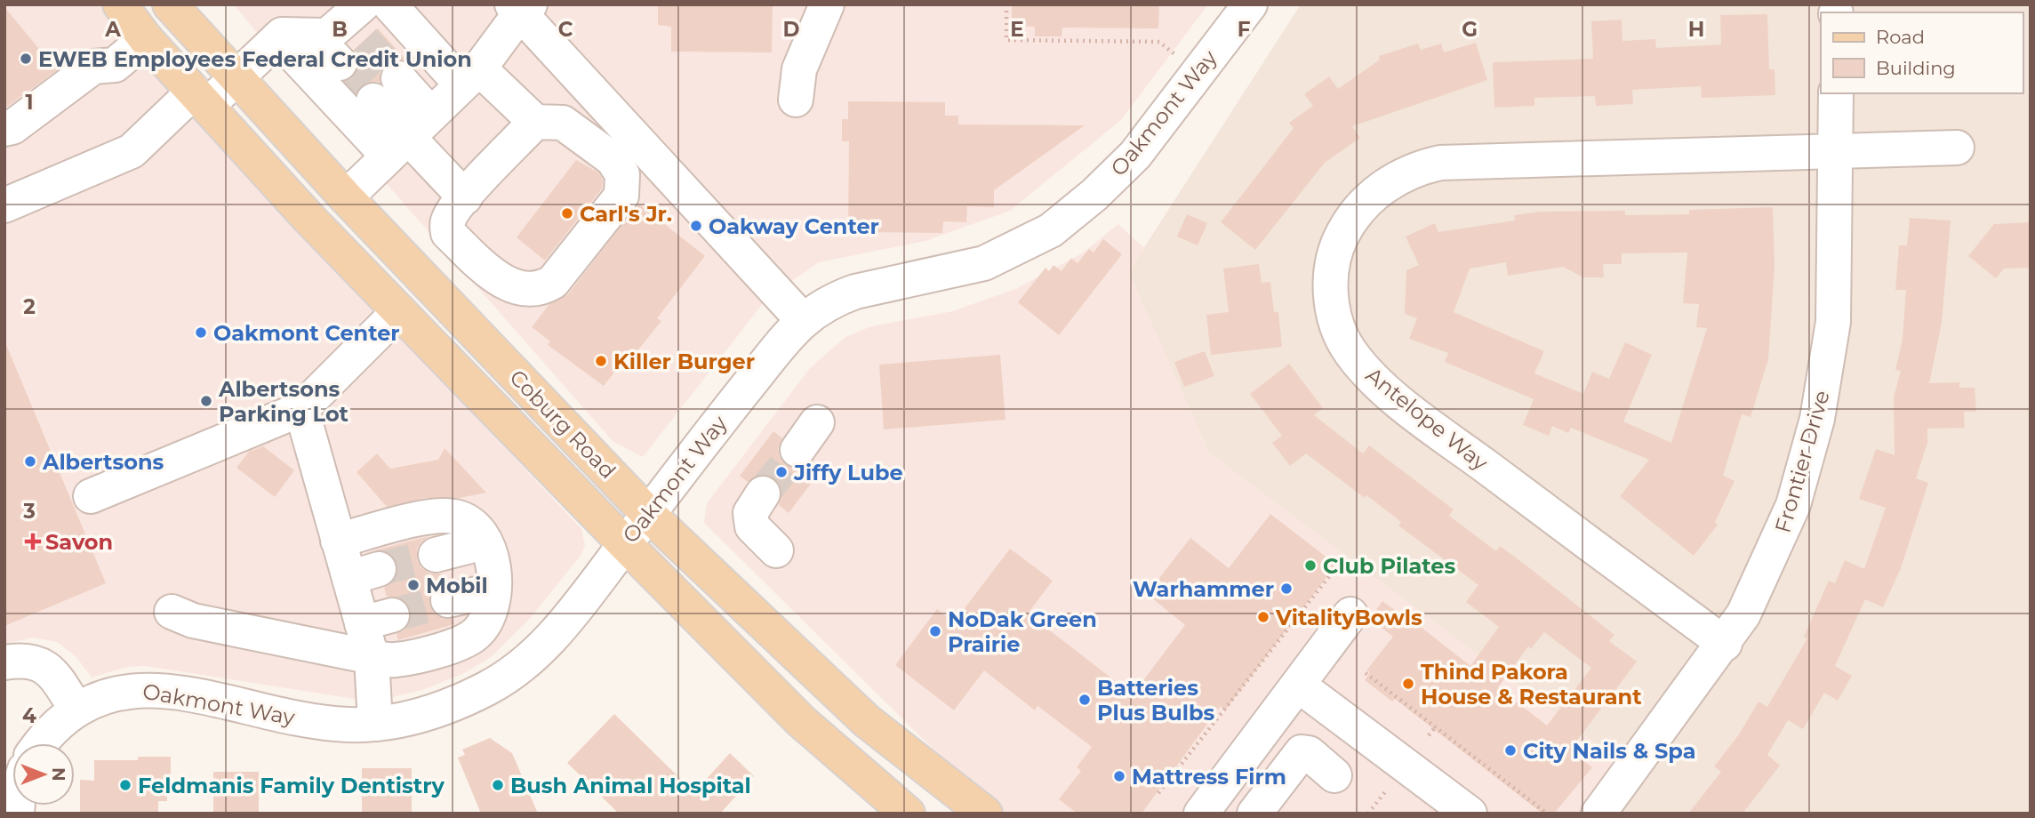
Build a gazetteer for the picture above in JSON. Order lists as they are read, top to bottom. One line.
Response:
{"streets":{"main road":["Coburg Road"],"street":["Oakmont Way","Antelope Way","Frontier Drive"]},"crossings":[["Oakmont Way","Coburg Road"],["Antelope Way","Frontier Drive"]],"places":{"other":["EWEB Employees Federal Credit Union","Carl's Jr.","Oakway Center","Oakmont Center","Killer Burger","Albertsons Parking Lot","Albertsons","Jiffy Lube","Club Pilates","Mobil","Warhammer","VitalityBowls","NoDak Green Prairie","Thind Pakora House & Restaurant","Batteries Plus Bulbs","City Nails & Spa","Mattress Firm","Feldmanis Family Dentistry","Bush Animal Hospital"],"health":["Savon"]},"legend":["Road","Building"],"north":"right","grid":{"columns":["A","B","C","D","E","F","G","H"],"rows":["1","2","3","4"]}}
